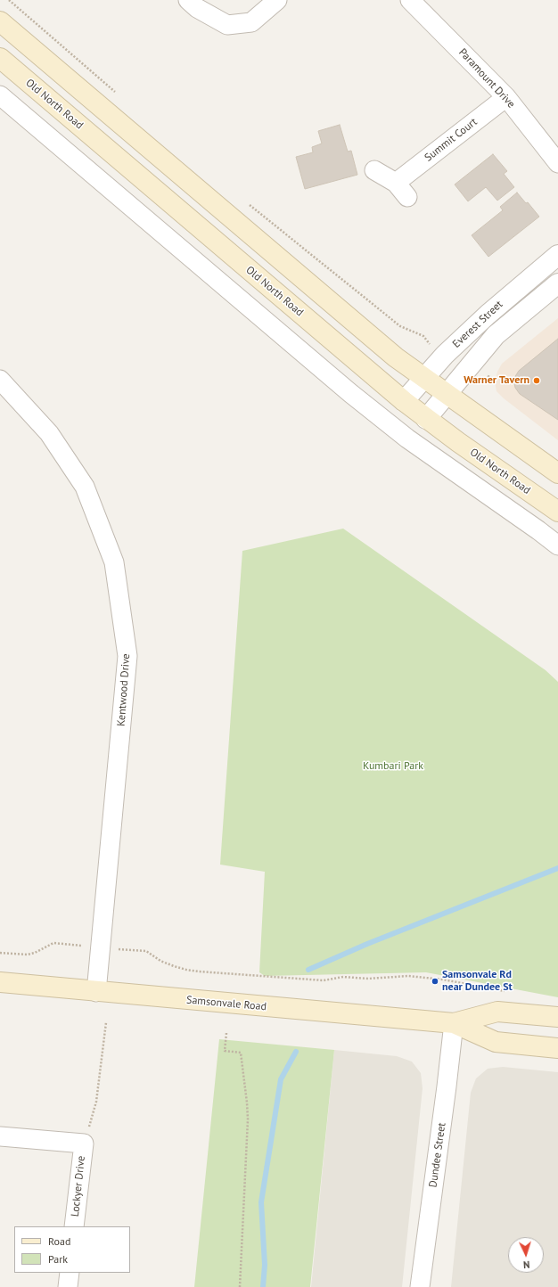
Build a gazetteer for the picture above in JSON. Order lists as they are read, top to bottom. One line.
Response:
{"streets":{"main road":["Old North Road","Samsonvale Road"],"street":["Paramount Drive","Summit Court","Everest Street","Kentwood Drive","Dundee Street","Lockyer Drive"]},"crossings":[["Paramount Drive","Summit Court"],["Old North Road","Everest Street"],["Kentwood Drive","Samsonvale Road"],["Samsonvale Road","Dundee Street"]],"parks":["Kumbari Park"],"places":["Warner Tavern","Samsonvale Rd near Dundee St"],"legend":["Road","Park"],"north":"bottom"}
